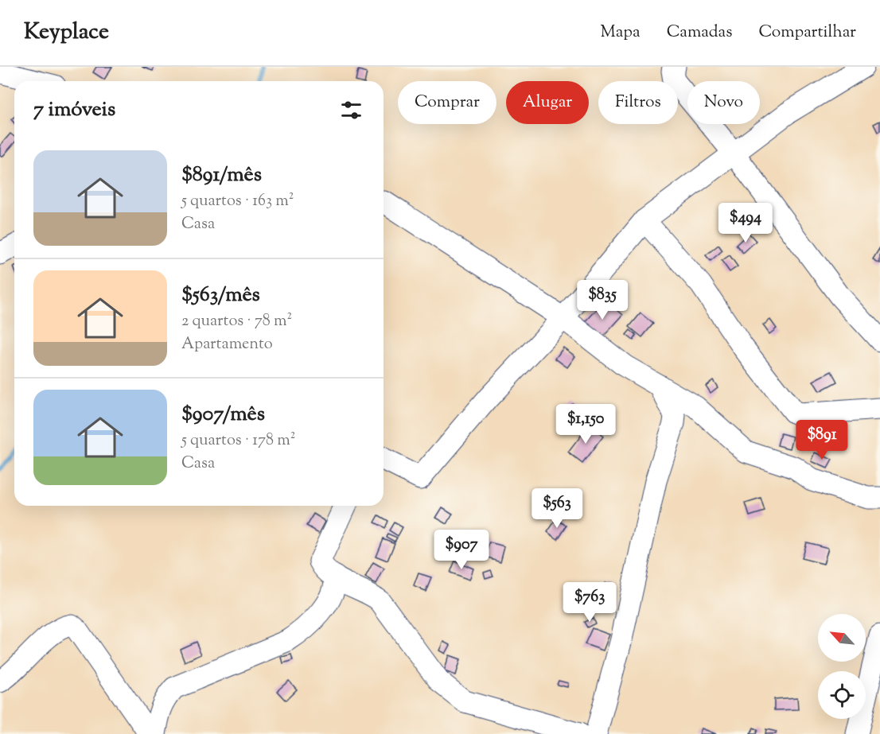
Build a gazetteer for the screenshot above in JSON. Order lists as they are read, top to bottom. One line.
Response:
{"north":"top left","page":{"header":"Keyplace","nav":["Mapa","Camadas","Compartilhar"],"chip":["Comprar","Alugar","Filtros","Novo"],"heading":"7 imóveis","list":[{"name":"$891/mês","note":"5 quartos · 163 m² · Casa"},{"name":"$563/mês","note":"2 quartos · 78 m² · Apartamento"},{"name":"$907/mês","note":"5 quartos · 178 m² · Casa"}],"price":["$494","$835","$1,150","$891","$563","$907","$763"]}}
